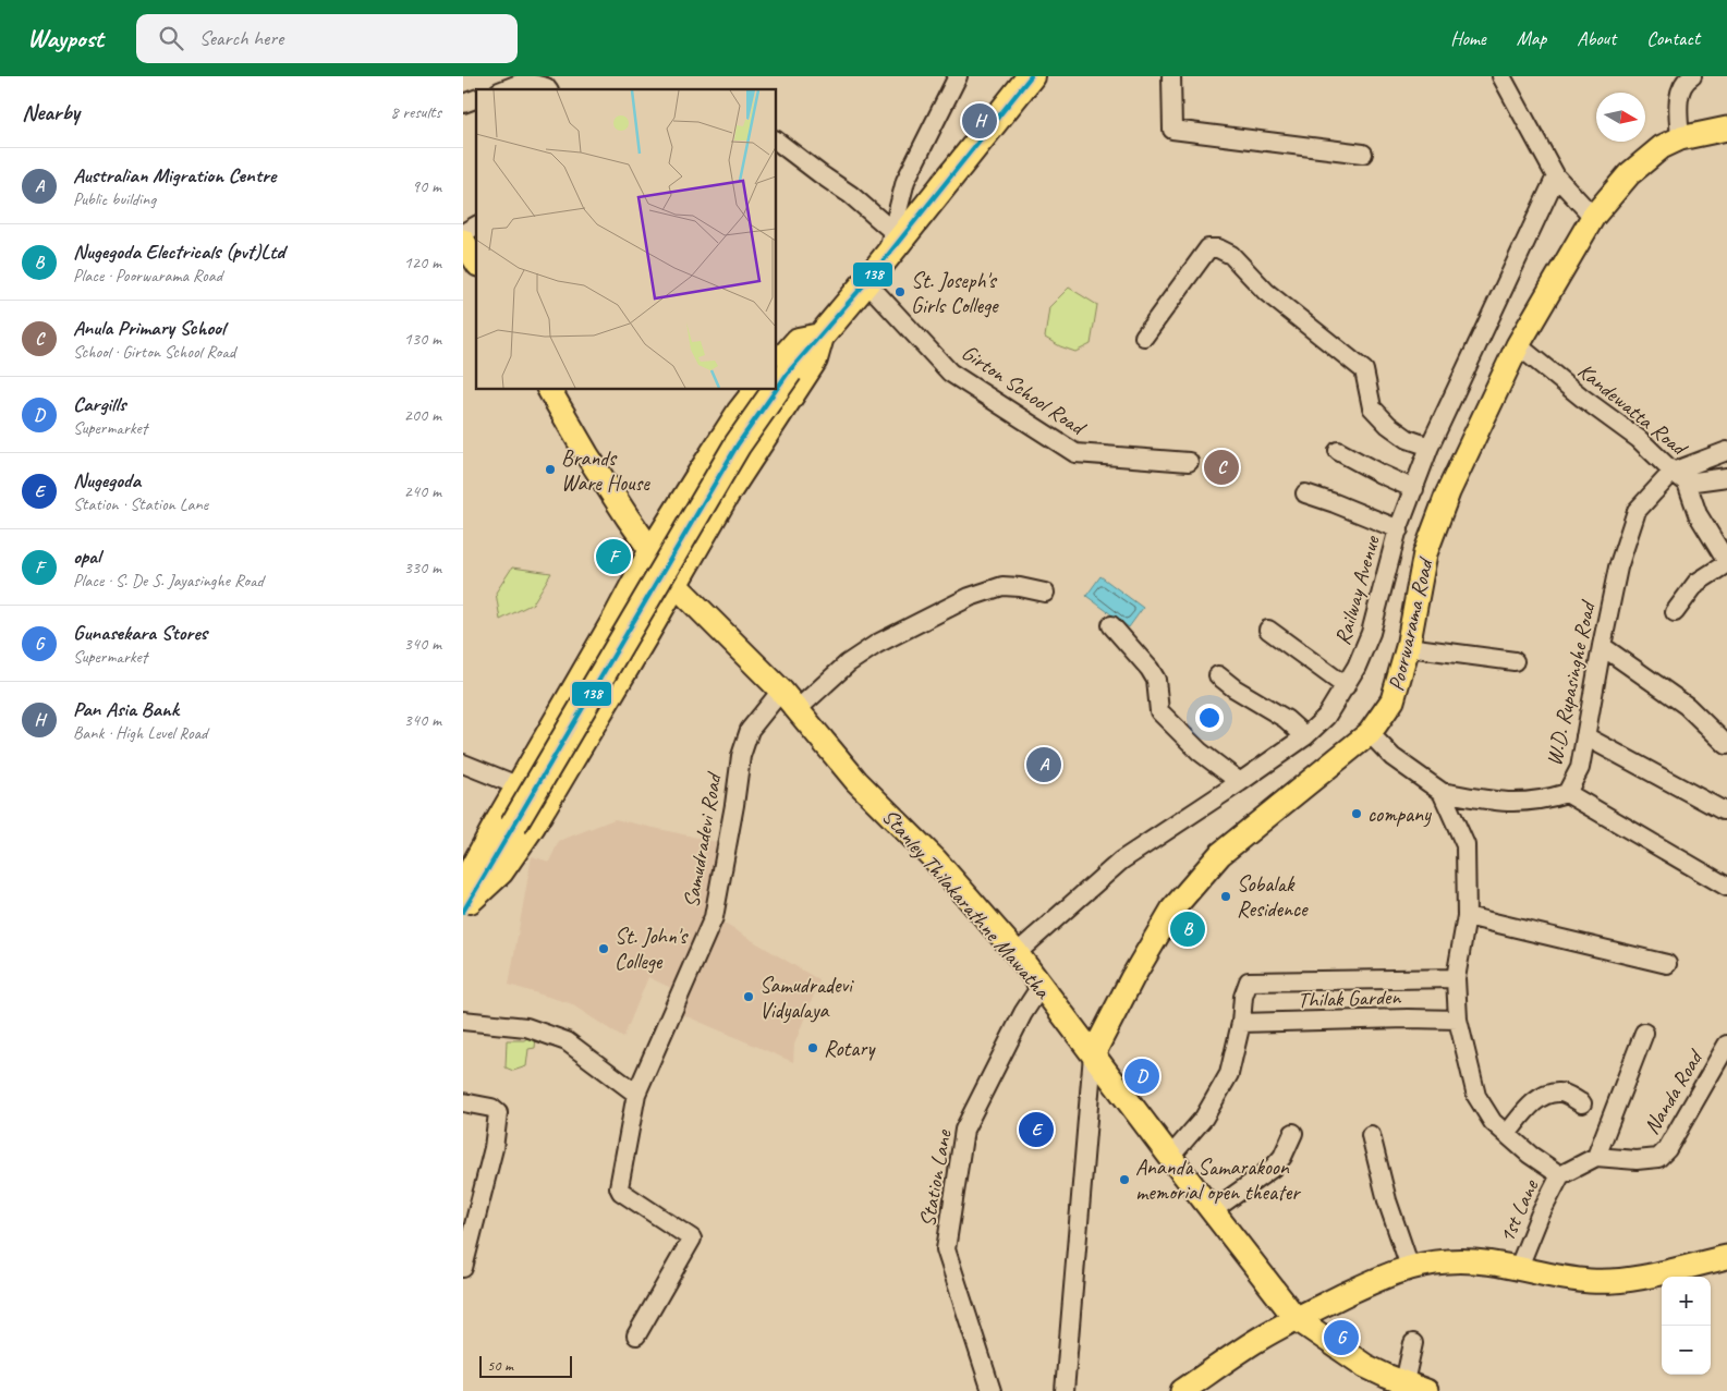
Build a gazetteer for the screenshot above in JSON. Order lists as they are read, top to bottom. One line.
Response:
{"streets":{"main road":["Poorwarama Road","Stanley Thilakarathne Mawatha"],"street":["Girton School Road","Kandewatta Road","Railway Avenue","W.D. Rupasinghe Road","Samudradevi Road","Thilak Garden","Nanda Road","Station Lane","1st Lane"]},"crossings":[["Kandewatta Road","Poorwarama Road"],["Kandewatta Road","W.D. Rupasinghe Road"],["Railway Avenue","Stanley Thilakarathne Mawatha"],["Poorwarama Road","Stanley Thilakarathne Mawatha"],["Samudradevi Road","Stanley Thilakarathne Mawatha"],["Stanley Thilakarathne Mawatha","Station Lane"]],"places":["St. Joseph's Girls College","Brands Ware House","company","Sobalak Residence","St. John's College","Samudradevi Vidyalaya","Rotary","Ananda Samarakoon memorial open theater"],"lines":["transit line 138"],"scale_bar":"50 m","north":"right","page":{"header":"Waypost","search":"Search here","nav":["Home","Map","About","Contact"],"heading":["Nearby","8 results"],"pins":["H","C","F","A","B","D","E","G"],"list":[{"mark":"A","name":"Australian Migration Centre","note":"Public building","value":"90 m"},{"mark":"B","name":"Nugegoda Electricals (pvt)Ltd","note":"Place · Poorwarama Road","value":"120 m"},{"mark":"C","name":"Anula Primary School","note":"School · Girton School Road","value":"130 m"},{"mark":"D","name":"Cargills","note":"Supermarket","value":"200 m"},{"mark":"E","name":"Nugegoda","note":"Station · Station Lane","value":"240 m"},{"mark":"F","name":"opal","note":"Place · S. De S. Jayasinghe Road","value":"330 m"},{"mark":"G","name":"Gunasekara Stores","note":"Supermarket","value":"340 m"},{"mark":"H","name":"Pan Asia Bank","note":"Bank · High Level Road","value":"340 m"}],"map_buttons":["+","−"],"scale":"50 m"}}
